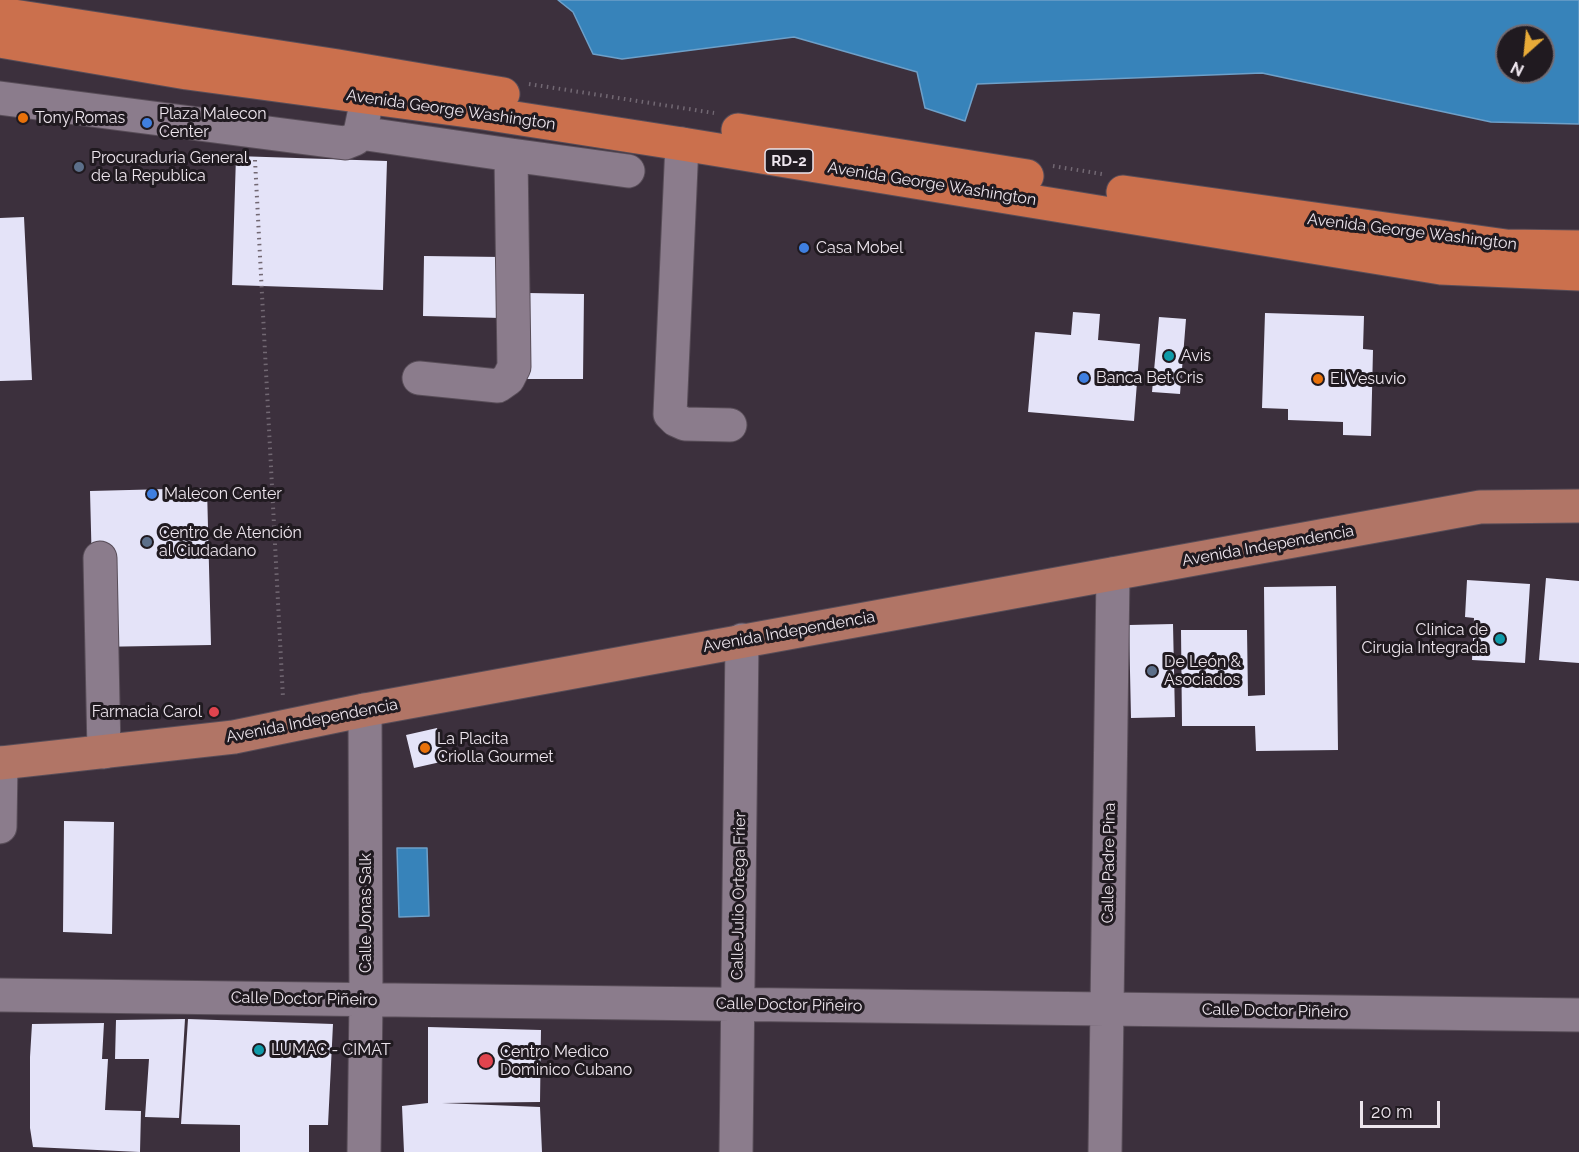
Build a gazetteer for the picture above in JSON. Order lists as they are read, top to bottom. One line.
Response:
{"streets":{"highway":["Avenida George Washington","RD-2"],"main road":["Avenida Independencia"],"street":["Calle Padre Pina","Calle Julio Ortega Frier","Calle Jonas Salk","Calle Doctor Piñeiro"]},"crossings":[["Avenida Independencia","Calle Padre Pina"],["Avenida Independencia","Calle Julio Ortega Frier"],["Avenida Independencia","Calle Jonas Salk"],["Calle Padre Pina","Calle Doctor Piñeiro"],["Calle Julio Ortega Frier","Calle Doctor Piñeiro"],["Calle Jonas Salk","Calle Doctor Piñeiro"]],"places":["Tony Romas","Plaza Malecon Center","Procuraduria General de la Republica","Casa Mobel","Avis","Banca Bet Cris","El Vesuvio","Malecon Center","Centro de Atención al Ciudadano","Clinica de Cirugia Integrada","De León & Asociados","Farmacia Carol","La Placita Criolla Gourmet","LUMAC - CIMAT","Centro Medico Dominico Cubano"],"scale_bar":"20 m","north":"bottom left"}
